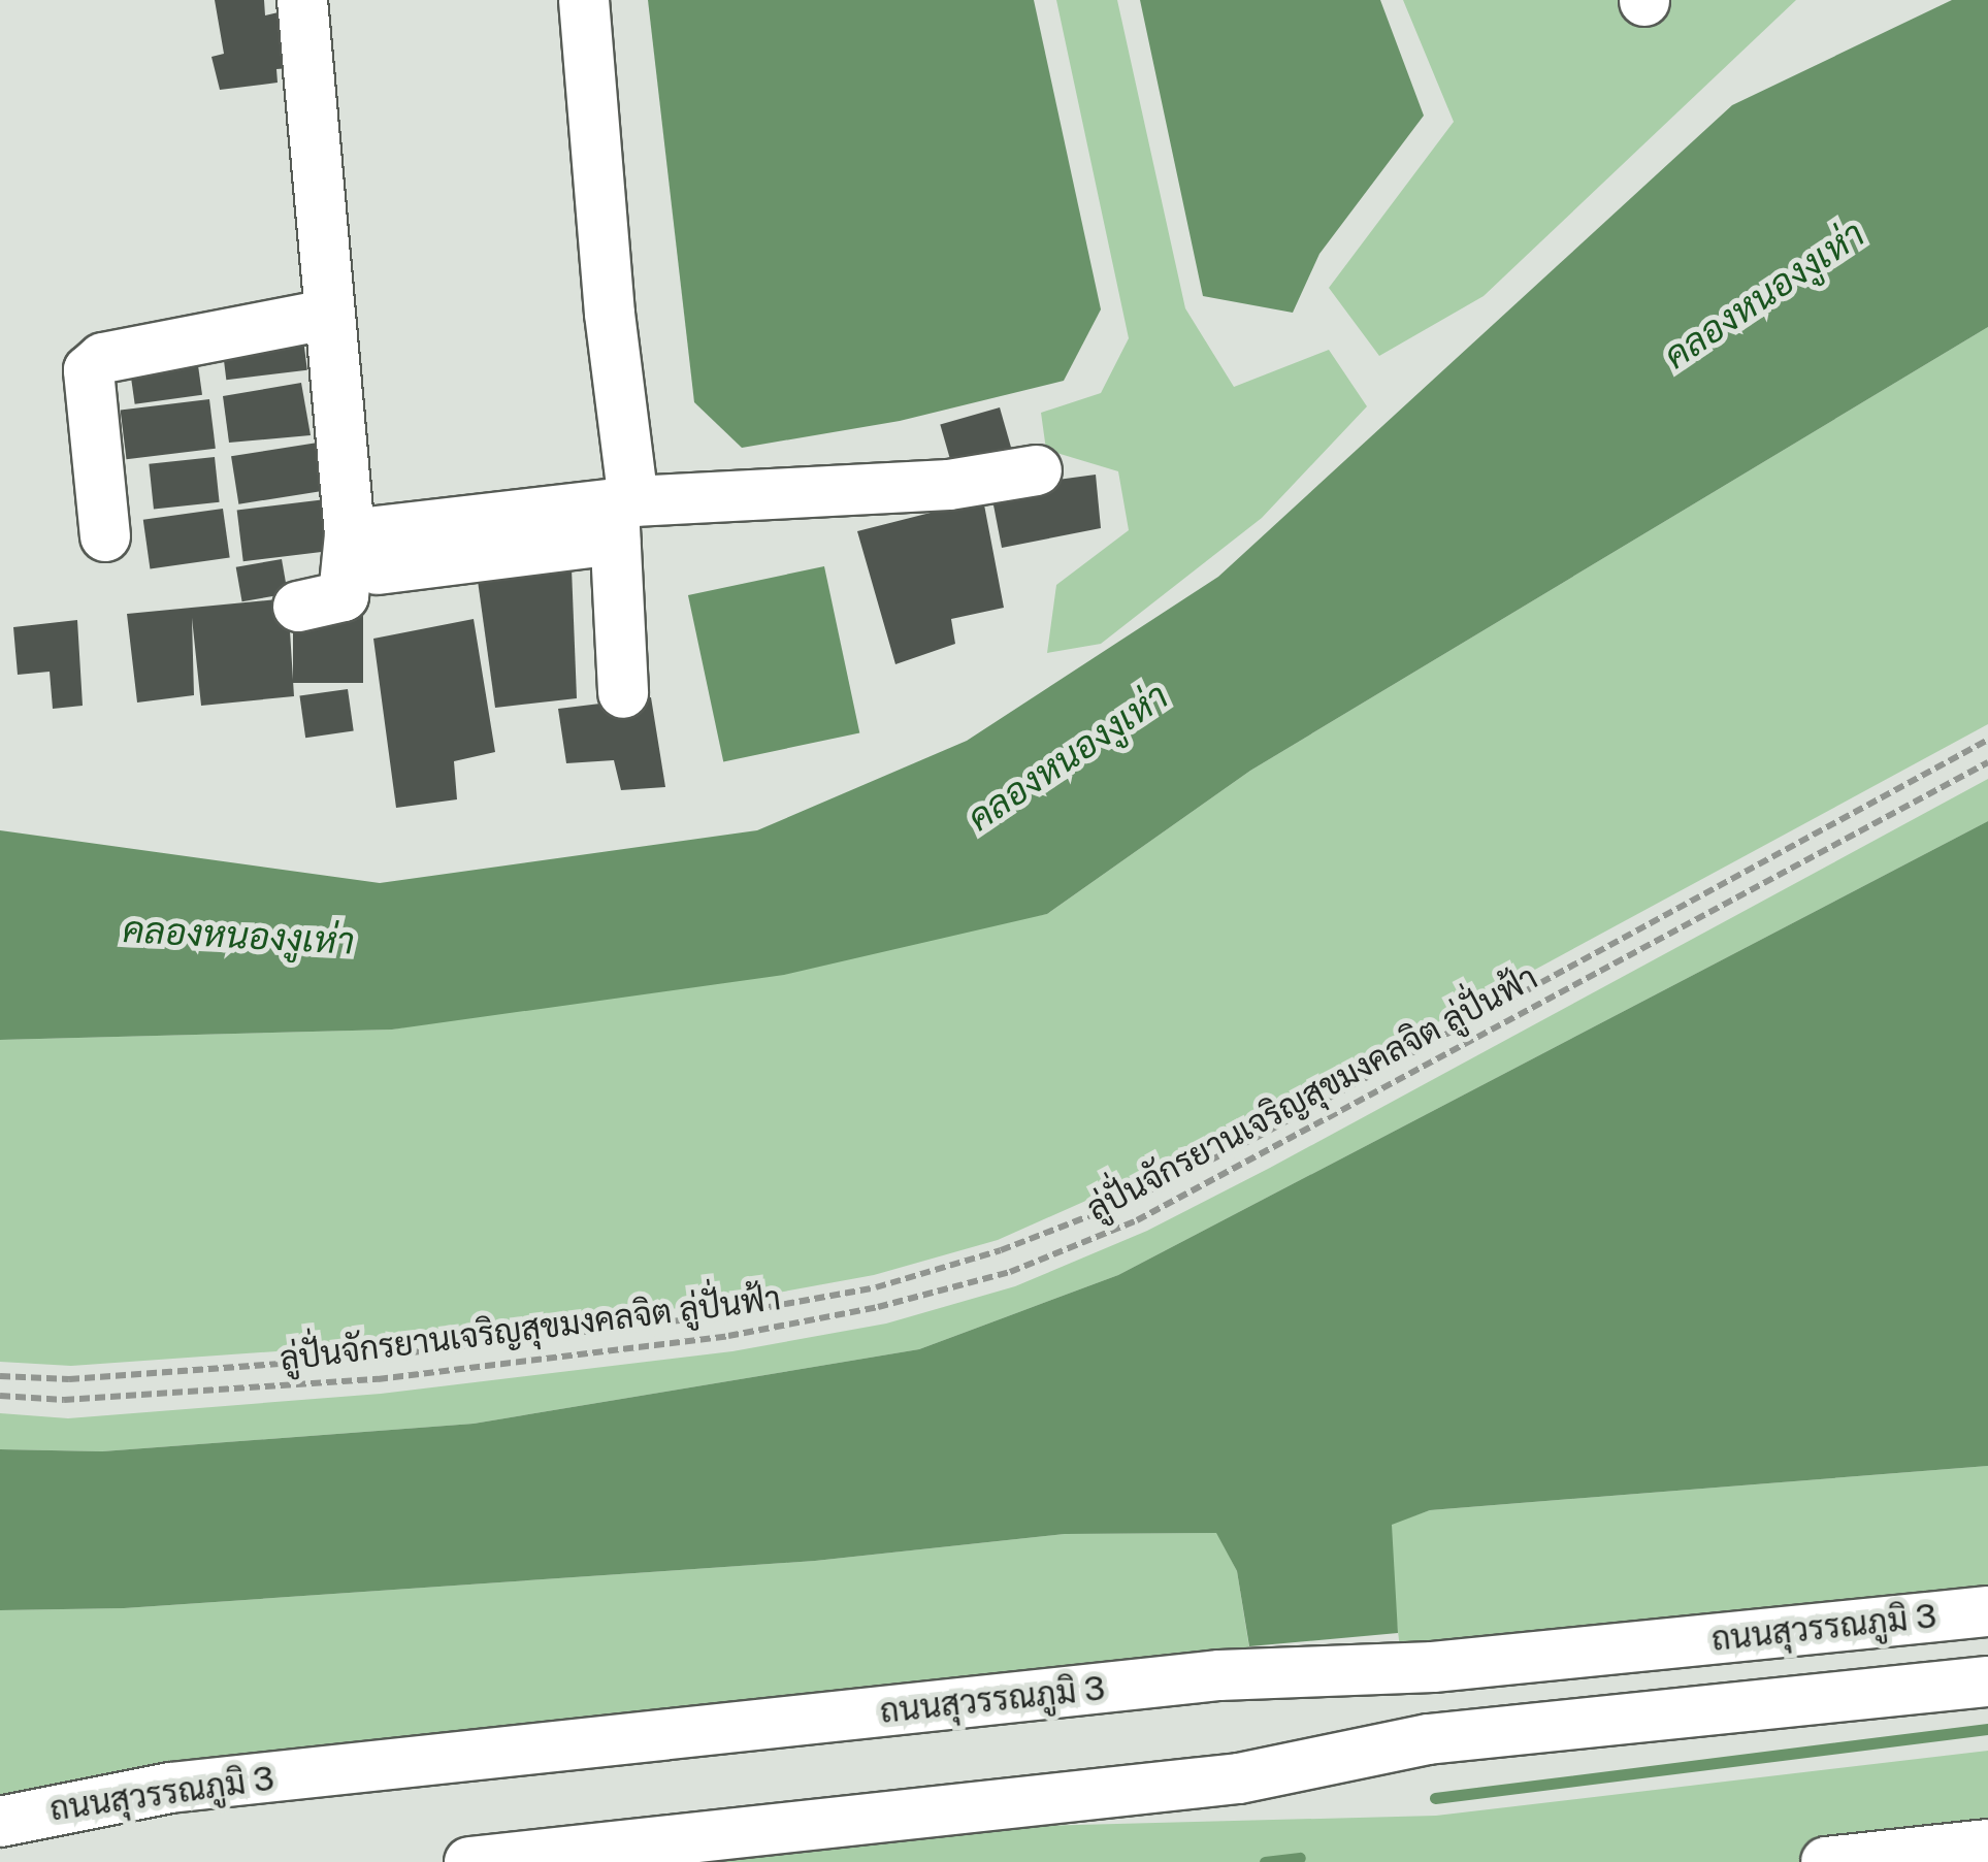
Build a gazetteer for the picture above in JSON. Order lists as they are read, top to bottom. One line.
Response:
{"streets":{"street":["ถนนสุวรรณภูมิ 3"],"path":["ลู่ปั่นจักรยานเจริญสุขมงคลจิต ลู่ปั่นฟ้า"]},"water":["คลองหนองงูเห่า"]}
